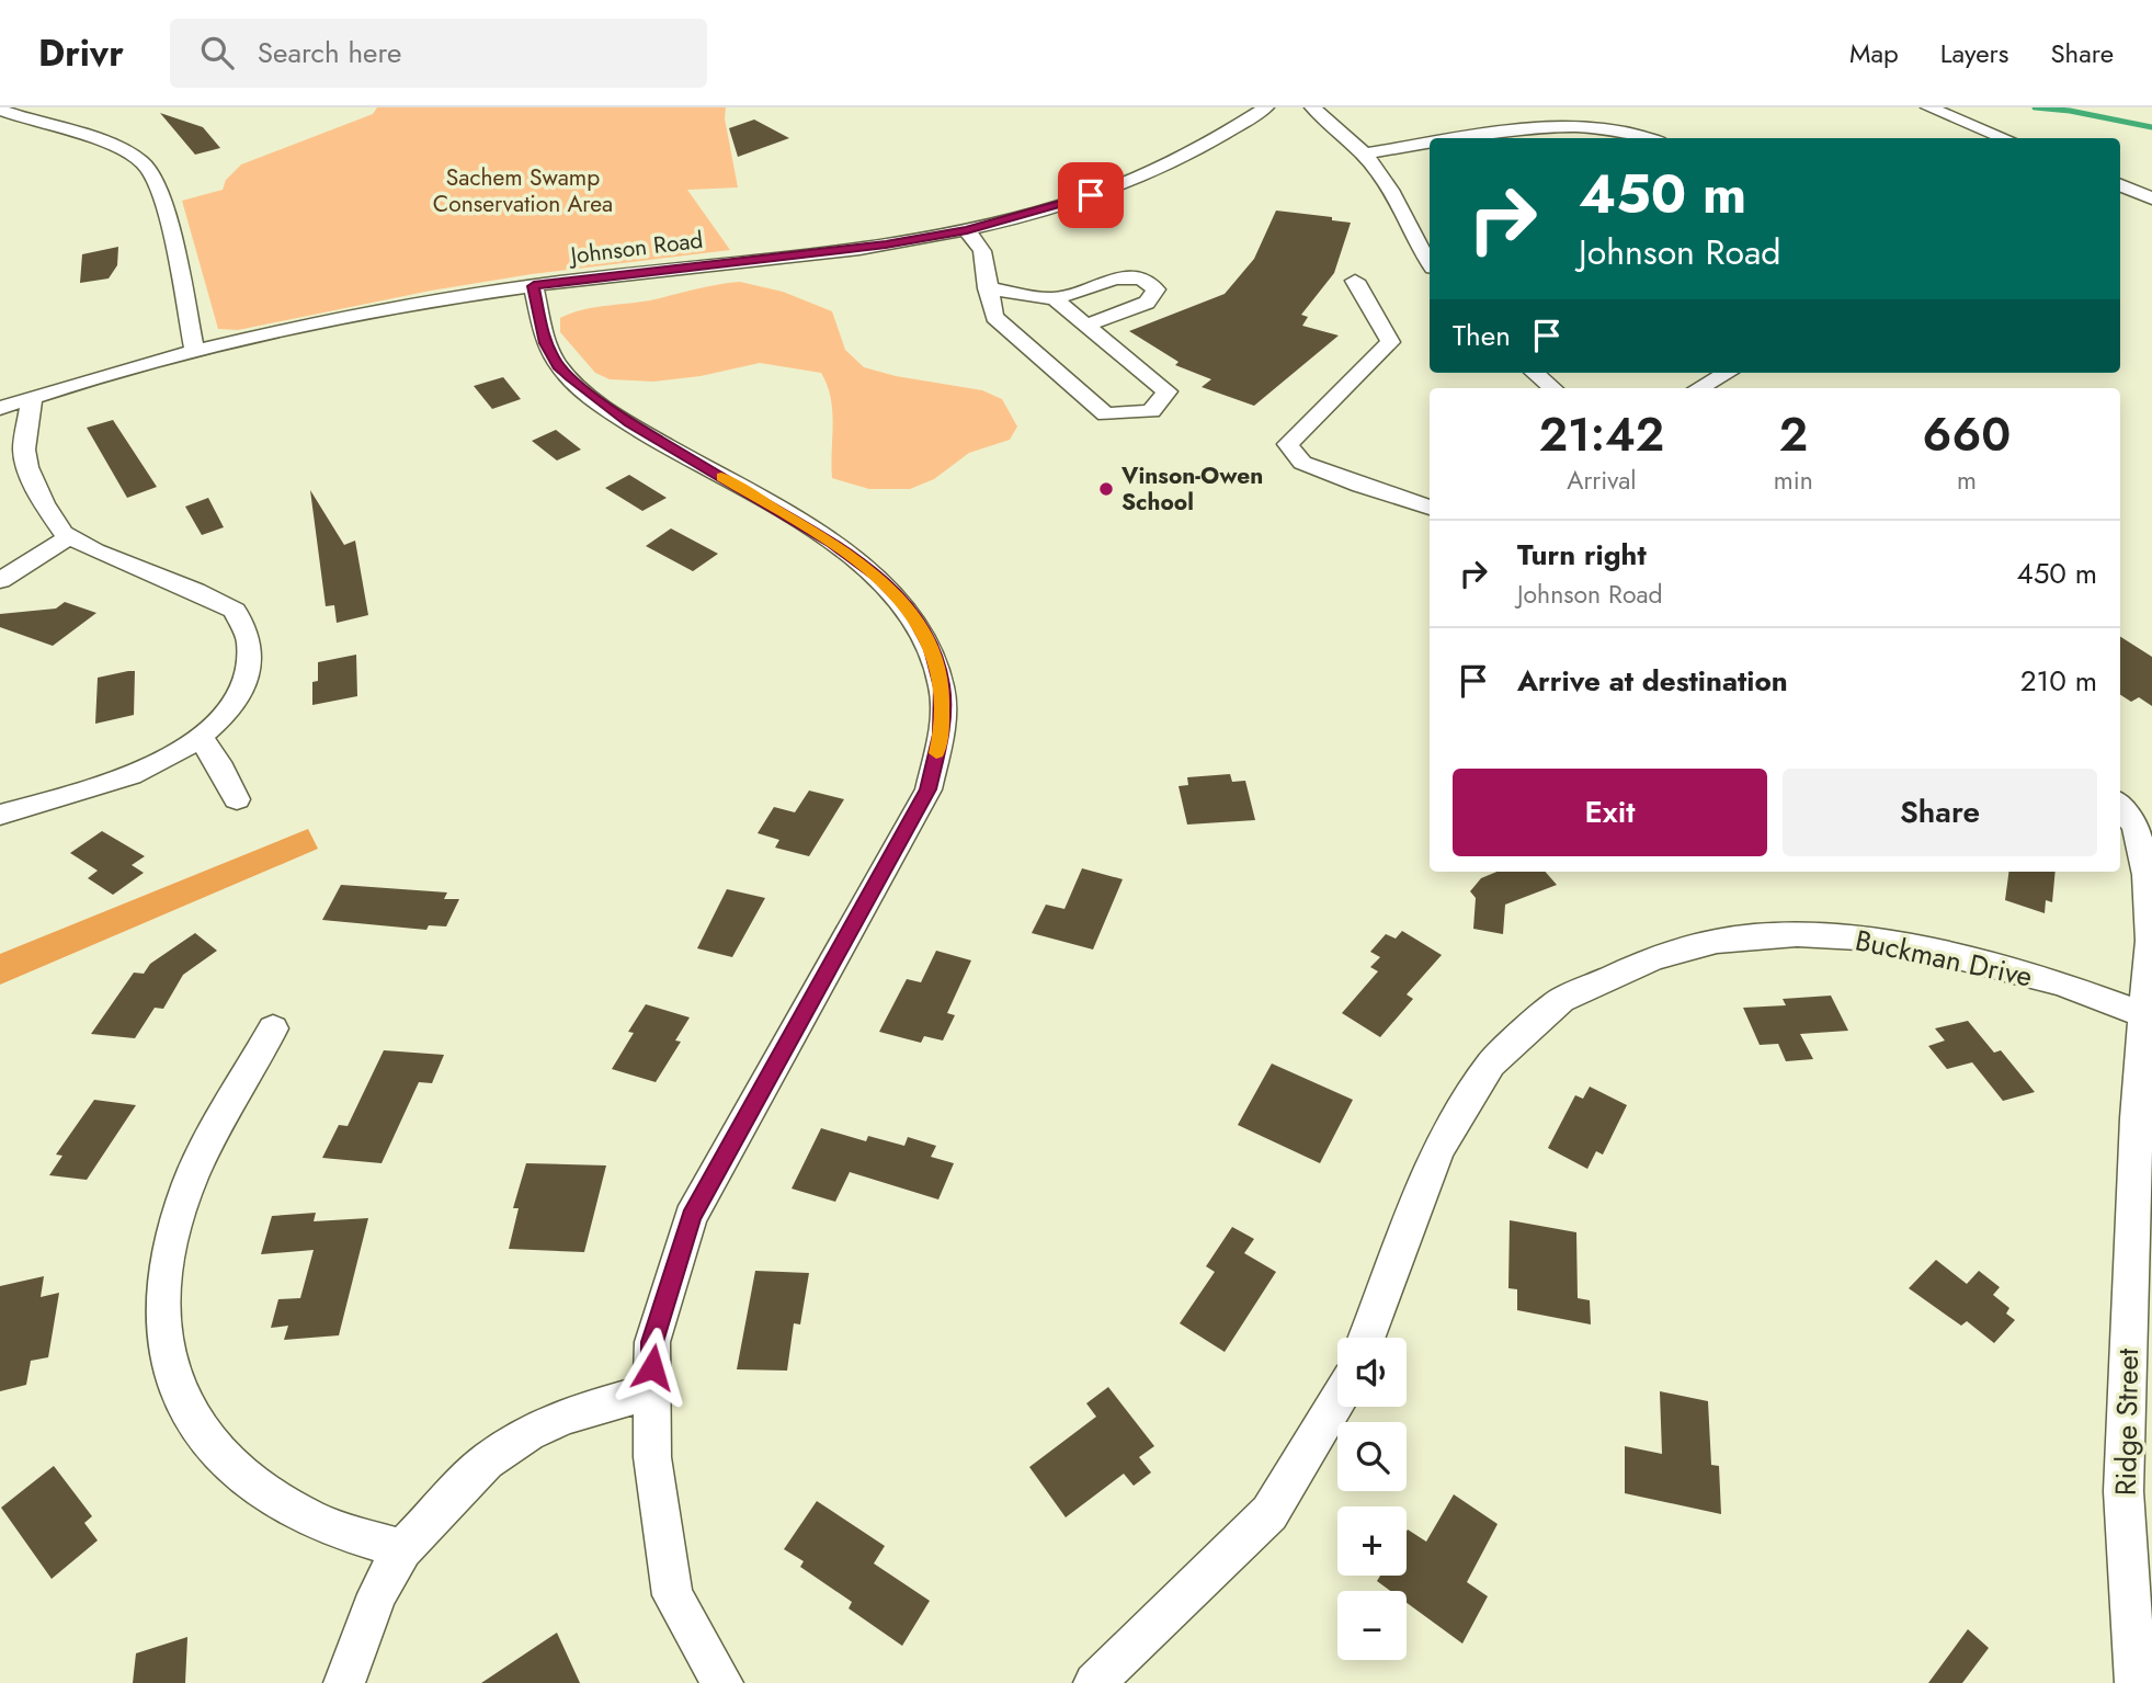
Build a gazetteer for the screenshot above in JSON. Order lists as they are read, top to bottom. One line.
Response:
{"streets":{"street":["Johnson Road","Buckman Drive","Ridge Street"]},"crossings":[["Buckman Drive","Ridge Street"]],"parks":["Sachem Swamp Conservation Area"],"places":["Vinson-Owen School"],"page":{"header":"Drivr","search":"Search here","nav":["Map","Layers","Share"],"turn":["450 m","Johnson Road"],"then":"Then","eta":["21:42","Arrival","2","min","660","m"],"list":[{"name":"Turn right","note":"Johnson Road","value":"450 m"},{"name":"Arrive at destination","value":"210 m"}],"buttons":["Exit","Share"],"map_buttons":["+","−"]}}
